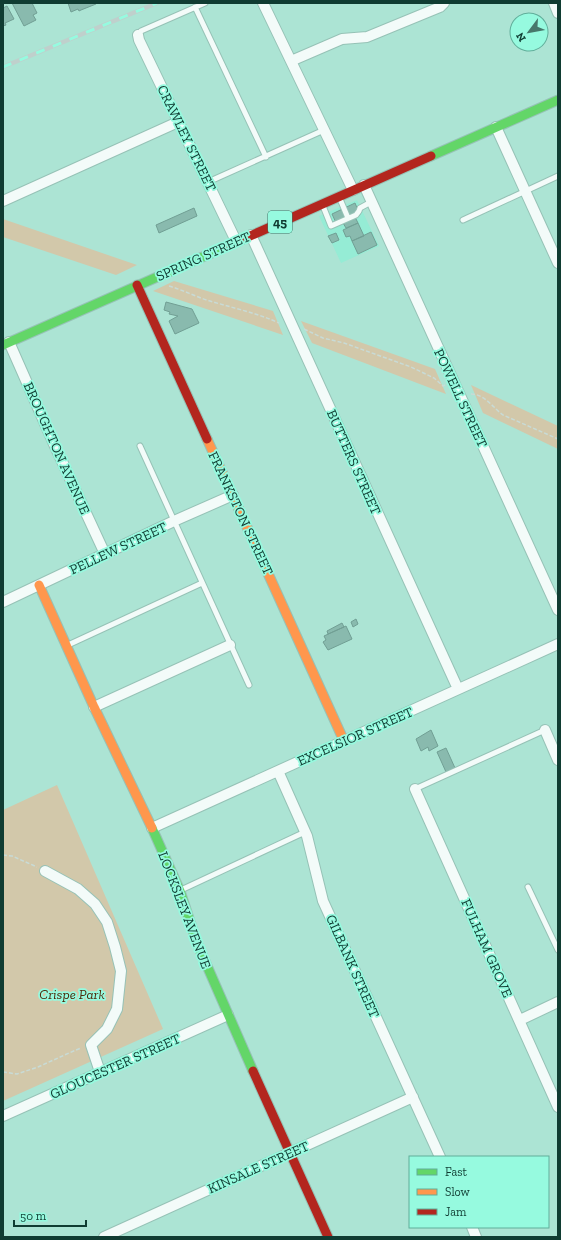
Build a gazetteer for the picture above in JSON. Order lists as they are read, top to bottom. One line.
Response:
{"streets":{"street":["CRAWLEY STREET","45","SPRING STREET","POWELL STREET","BROUGHTON AVENUE","BUTTERS STREET","FRANKSTON STREET","PELLEW STREET","EXCELSIOR STREET","LOCKSLEY AVENUE","FULHAM GROVE","GILBANK STREET","GLOUCESTER STREET","KINSALE STREET"]},"crossings":[["CRAWLEY STREET","SPRING STREET"],["SPRING STREET","POWELL STREET"],["SPRING STREET","BROUGHTON AVENUE"],["SPRING STREET","BUTTERS STREET"],["SPRING STREET","FRANKSTON STREET"],["BROUGHTON AVENUE","PELLEW STREET"],["BUTTERS STREET","EXCELSIOR STREET"],["FRANKSTON STREET","PELLEW STREET"],["FRANKSTON STREET","EXCELSIOR STREET"],["PELLEW STREET","LOCKSLEY AVENUE"],["EXCELSIOR STREET","LOCKSLEY AVENUE"],["EXCELSIOR STREET","GILBANK STREET"],["LOCKSLEY AVENUE","GLOUCESTER STREET"],["LOCKSLEY AVENUE","KINSALE STREET"],["GILBANK STREET","KINSALE STREET"]],"parks":["Crispe Park"],"legend":["Fast","Slow","Jam"],"scale_bar":"50 m","north":"bottom left"}
